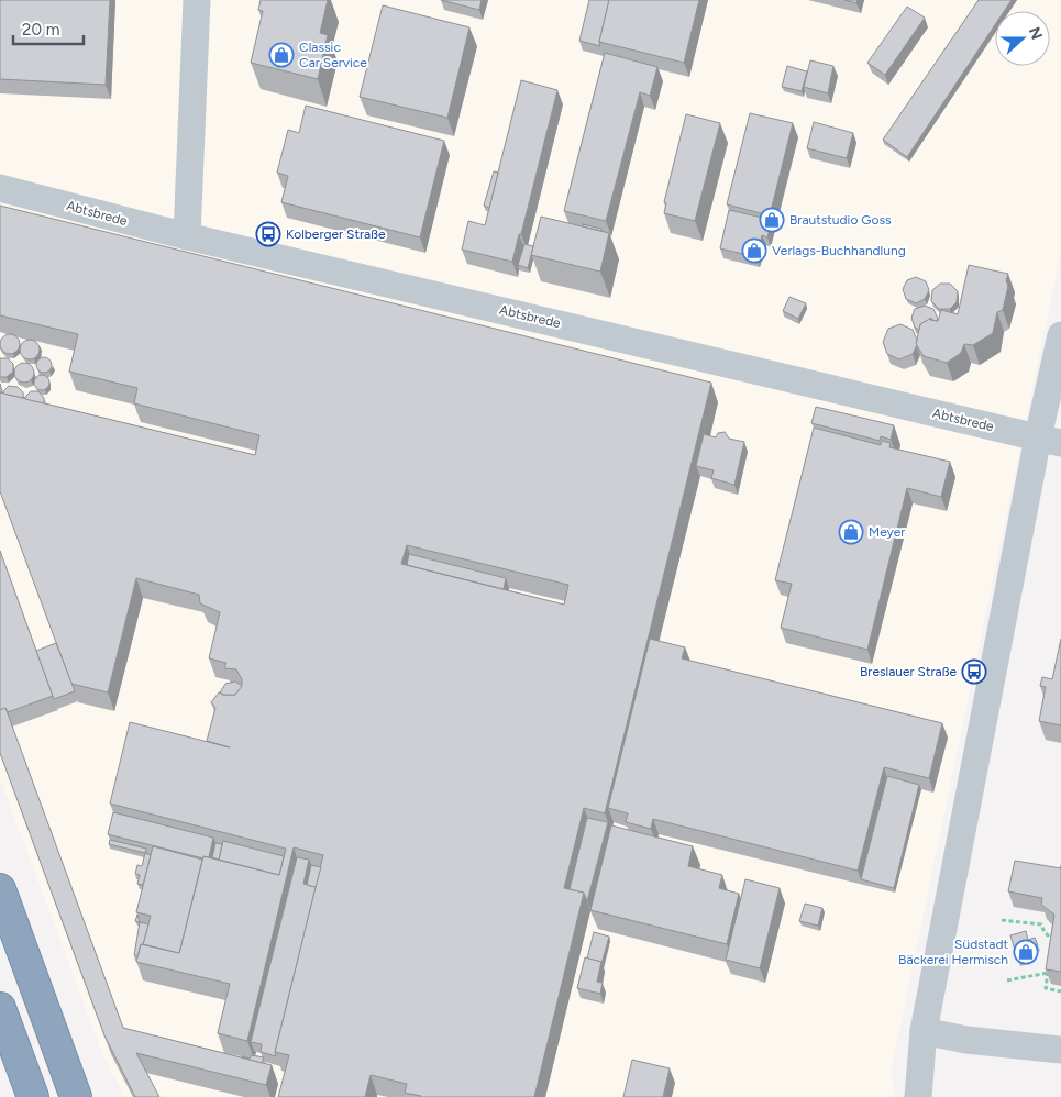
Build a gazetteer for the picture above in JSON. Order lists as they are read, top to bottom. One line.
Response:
{"streets":{"street":["Abtsbrede"]},"places":{"shop":["Classic Car Service","Brautstudio Goss","Verlags-Buchhandlung","Meyer","Südstadt Bäckerei Hermisch"],"bus stop":["Kolberger Straße","Breslauer Straße"]},"scale_bar":"20 m","north":"right"}
